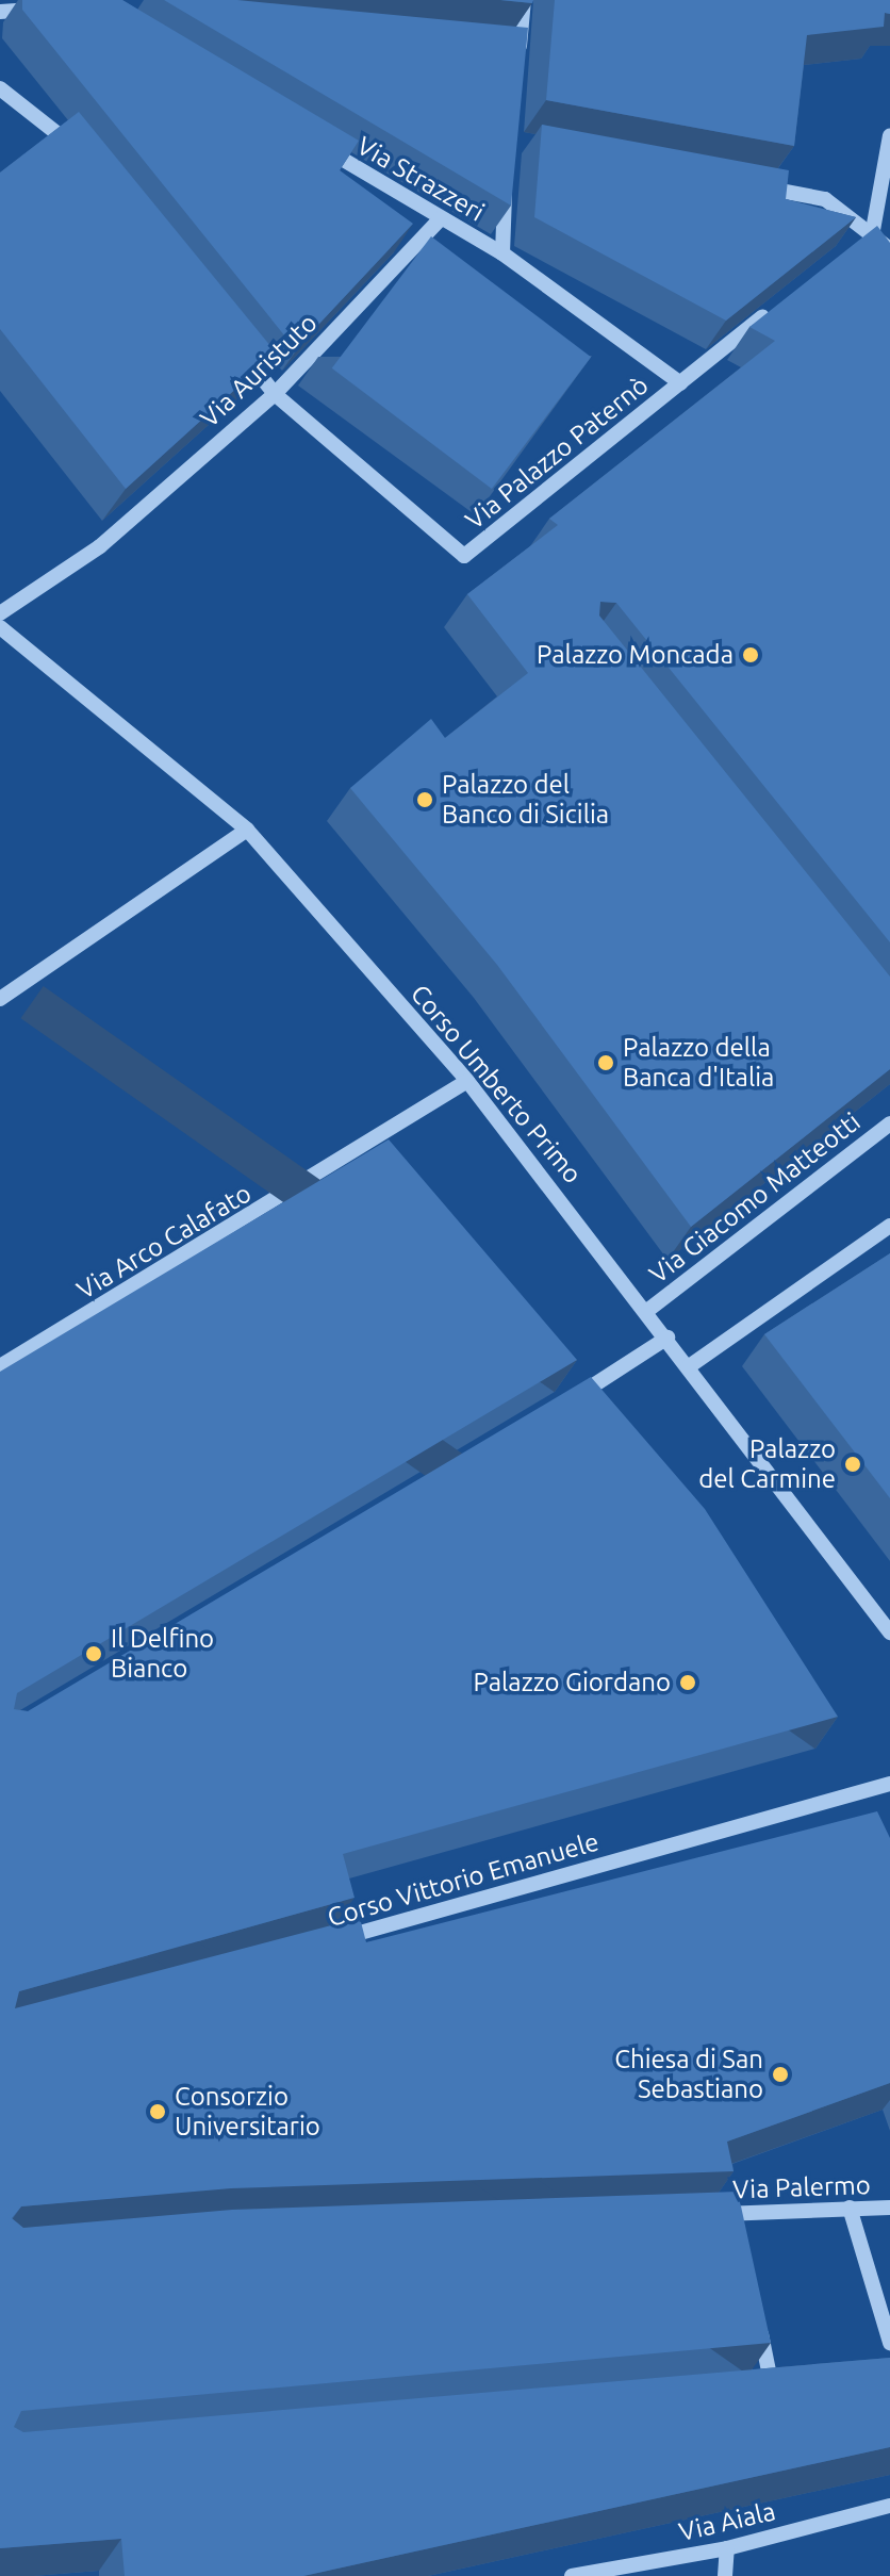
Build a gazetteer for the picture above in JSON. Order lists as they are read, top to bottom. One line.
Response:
{"streets":{"street":["Via Strazzeri","Via Auristuto","Via Palazzo Paternò","Corso Umberto Primo","Via Giacomo Matteotti","Via Arco Calafato","Corso Vittorio Emanuele","Via Palermo","Via Aiala"]},"crossings":[["Via Strazzeri","Via Auristuto"],["Via Strazzeri","Via Palazzo Paternò"],["Via Auristuto","Via Palazzo Paternò"],["Corso Umberto Primo","Via Giacomo Matteotti"],["Corso Umberto Primo","Via Arco Calafato"]],"places":["Palazzo Moncada","Palazzo del Banco di Sicilia","Palazzo della Banca d'Italia","Palazzo del Carmine","Il Delfino Bianco","Palazzo Giordano","Chiesa di San Sebastiano","Consorzio Universitario"]}
